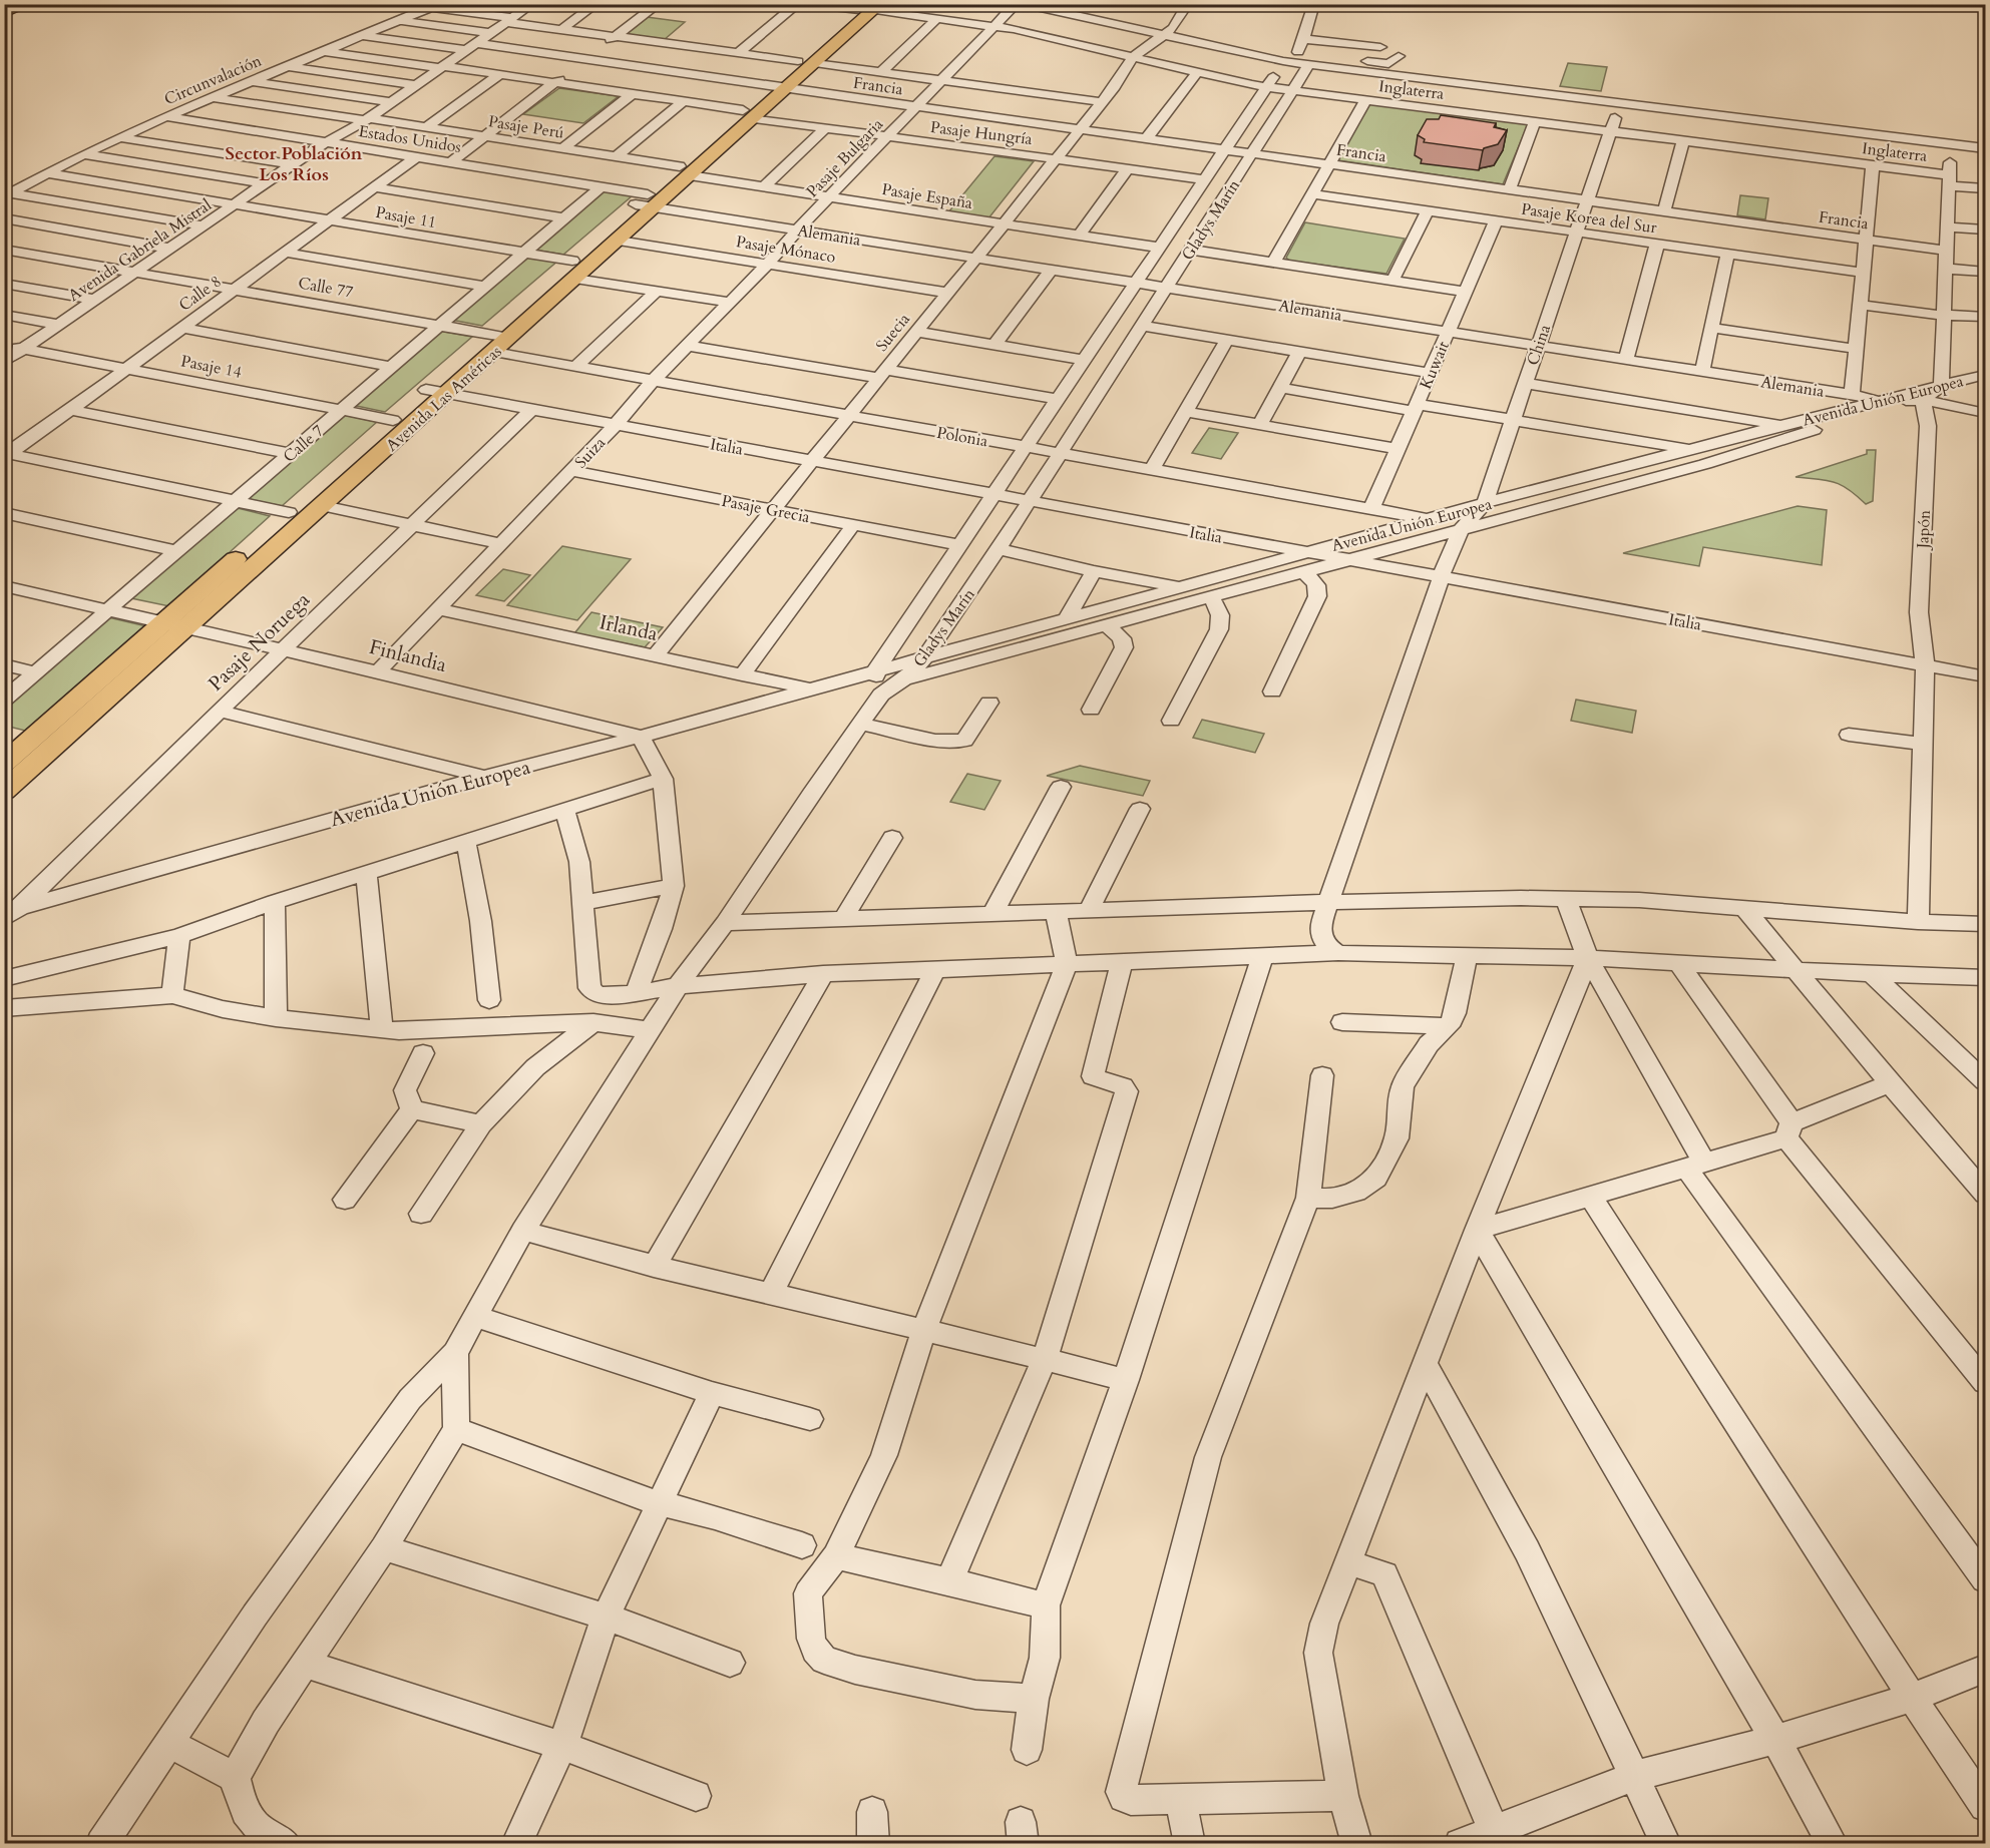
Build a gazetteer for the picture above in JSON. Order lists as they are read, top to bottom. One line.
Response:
{"streets":{"main road":["Avenida Las Américas"],"street":["Circunvalación","Francia","Inglaterra","Pasaje Perú","Pasaje Hungría","Estados Unidos","Pasaje Bulgaria","Pasaje España","Pasaje 11","Pasaje Korea del Sur","Gladys Marín","Alemania","Pasaje Mónaco","Avenida Gabriela Mistral","Calle 77","Calle 8","Suecia","China","Kuwait","Pasaje 14","Avenida Unión Europea","Polonia","Calle 7","Italia","Suiza","Pasaje Grecia","Japón","Irlanda","Pasaje Noruega","Finlandia"]},"crossings":[["Circunvalación","Pasaje Perú"],["Circunvalación","Pasaje Hungría"],["Circunvalación","Estados Unidos"],["Circunvalación","Pasaje 11"],["Francia","Pasaje Bulgaria"],["Francia","Gladys Marín"],["Francia","Avenida Gabriela Mistral"],["Francia","Suecia"],["Francia","China"],["Francia","Avenida Las Américas"],["Inglaterra","Pasaje Bulgaria"],["Inglaterra","Gladys Marín"],["Inglaterra","Suecia"],["Inglaterra","China"],["Inglaterra","Avenida Las Américas"],["Pasaje Perú","Pasaje España"],["Pasaje Perú","Avenida Gabriela Mistral"],["Pasaje Perú","Avenida Las Américas"],["Pasaje Hungría","Pasaje Bulgaria"],["Pasaje Hungría","Gladys Marín"],["Pasaje Hungría","Avenida Gabriela Mistral"],["Pasaje Hungría","Suecia"],["Pasaje Hungría","Avenida Las Américas"],["Estados Unidos","Alemania"],["Estados Unidos","Avenida Gabriela Mistral"],["Estados Unidos","Calle 8"],["Estados Unidos","Avenida Las Américas"],["Estados Unidos","Calle 7"],["Pasaje Bulgaria","Pasaje España"],["Pasaje Bulgaria","Alemania"],["Pasaje Bulgaria","Suiza"],["Pasaje España","Gladys Marín"],["Pasaje España","Suecia"],["Pasaje España","Avenida Las Américas"],["Pasaje 11","Avenida Gabriela Mistral"],["Pasaje 11","Calle 8"],["Pasaje 11","Avenida Las Américas"],["Pasaje 11","Calle 7"],["Pasaje 11","Suiza"],["Pasaje Korea del Sur","China"],["Pasaje Korea del Sur","Kuwait"],["Gladys Marín","Alemania"],["Gladys Marín","Avenida Unión Europea"],["Gladys Marín","Polonia"],["Gladys Marín","Italia"],["Gladys Marín","Pasaje Grecia"],["Alemania","Suecia"],["Alemania","China"],["Alemania","Kuwait"],["Alemania","Avenida Las Américas"],["Alemania","Avenida Unión Europea"],["Alemania","Suiza"],["Alemania","Japón"],["Pasaje Mónaco","Suecia"],["Pasaje Mónaco","Avenida Las Américas"],["Pasaje Mónaco","Suiza"],["Avenida Gabriela Mistral","Calle 77"],["Avenida Gabriela Mistral","Pasaje 14"],["Calle 77","Calle 8"],["Calle 77","Avenida Las Américas"],["Calle 77","Polonia"],["Calle 77","Calle 7"],["Calle 8","Pasaje 14"],["Suecia","Polonia"],["Suecia","Italia"],["Suecia","Pasaje Grecia"],["Suecia","Irlanda"],["China","Avenida Unión Europea"],["China","Italia"],["Kuwait","Polonia"],["Pasaje 14","Avenida Las Américas"],["Pasaje 14","Calle 7"],["Avenida Las Américas","Polonia"],["Avenida Las Américas","Italia"],["Avenida Las Américas","Finlandia"],["Avenida Unión Europea","Polonia"],["Avenida Unión Europea","Italia"],["Avenida Unión Europea","Japón"],["Avenida Unión Europea","Irlanda"],["Avenida Unión Europea","Pasaje Noruega"],["Avenida Unión Europea","Finlandia"],["Polonia","Suiza"],["Calle 7","Finlandia"],["Italia","Suiza"],["Italia","Japón"],["Italia","Pasaje Noruega"],["Suiza","Pasaje Grecia"],["Suiza","Irlanda"],["Suiza","Finlandia"],["Pasaje Noruega","Finlandia"]],"districts":["Sector Población Los Ríos"]}
